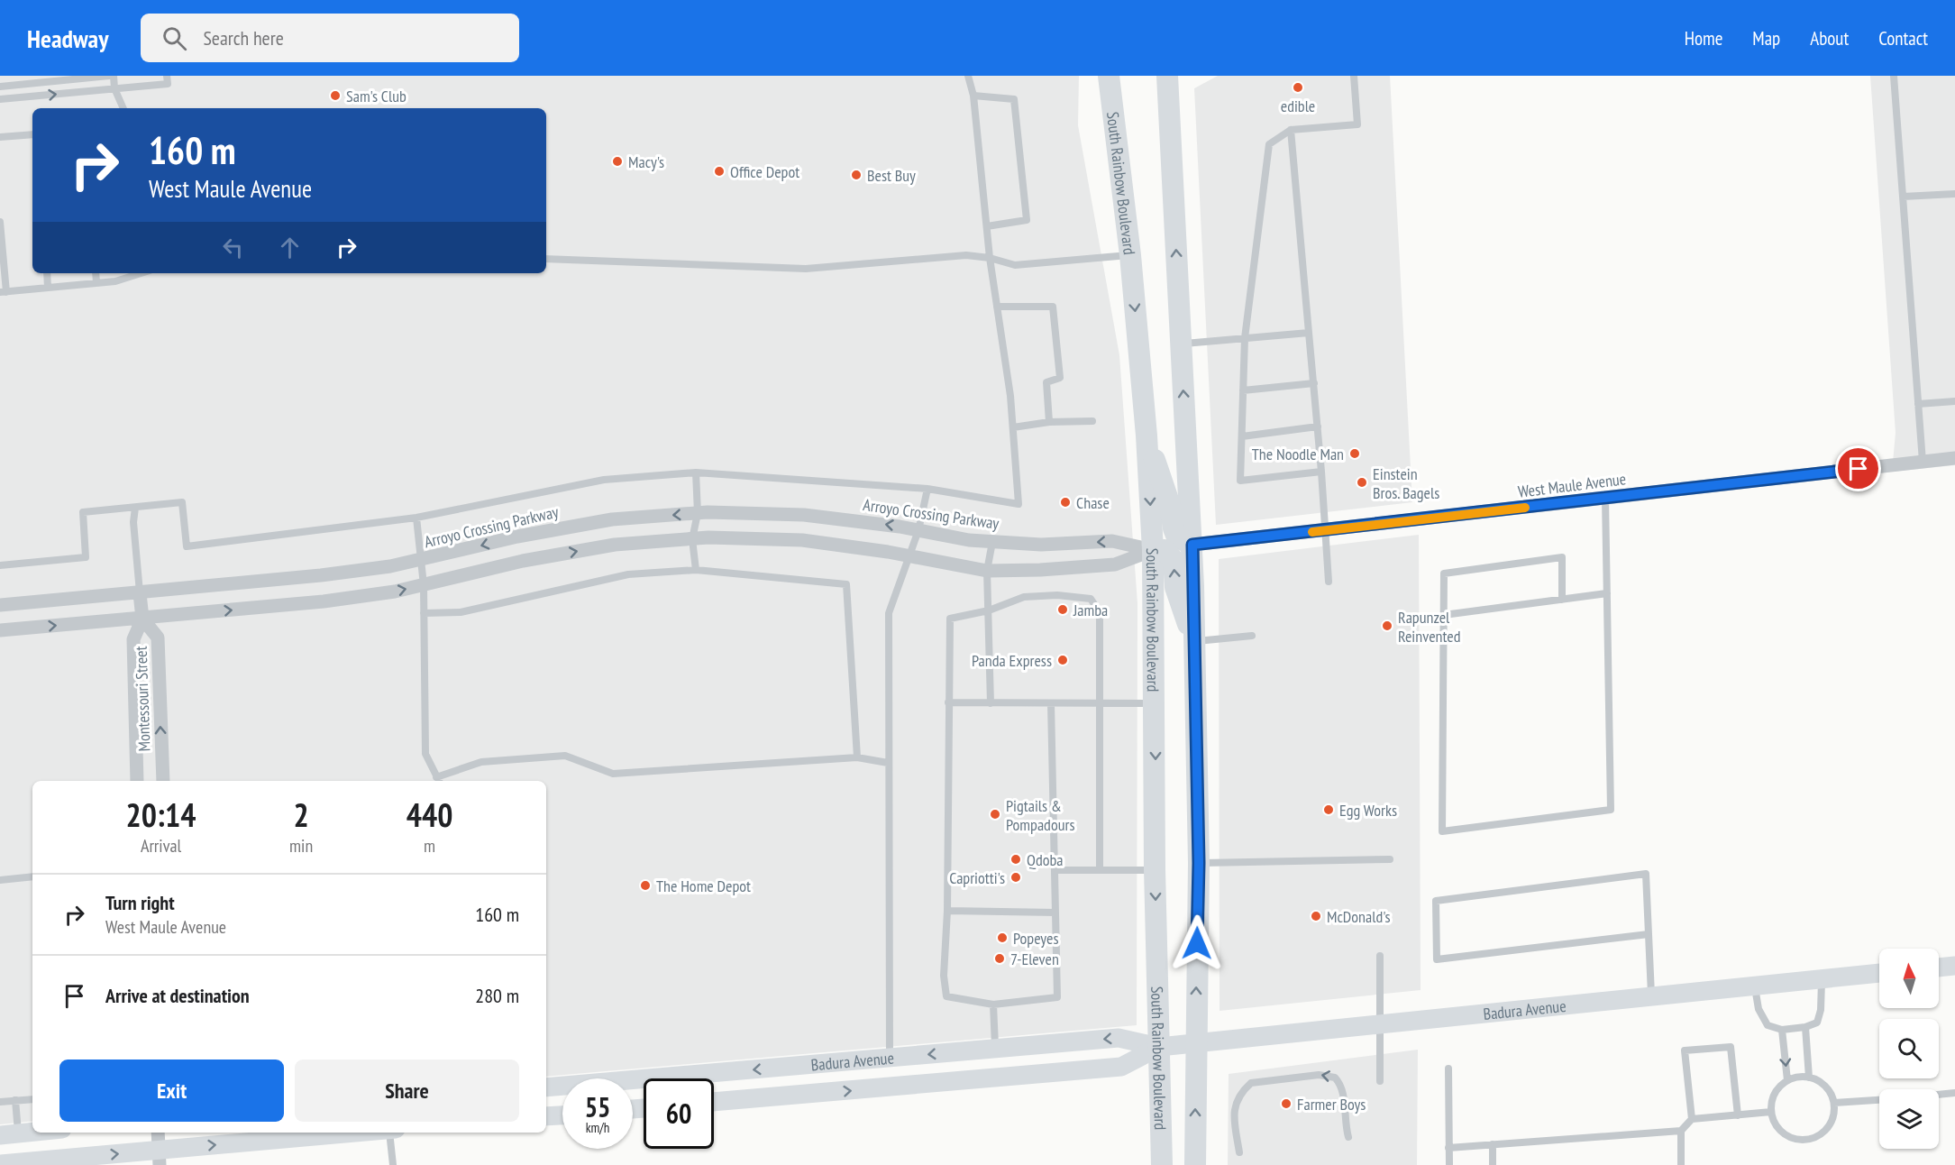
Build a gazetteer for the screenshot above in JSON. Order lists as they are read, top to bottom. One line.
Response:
{"streets":{"main road":["South Rainbow Boulevard","Badura Avenue"],"street":["West Maule Avenue","Arroyo Crossing Parkway","Montessouri Street"]},"crossings":[["South Rainbow Boulevard","Arroyo Crossing Parkway"],["South Rainbow Boulevard","Badura Avenue"],["Arroyo Crossing Parkway","Montessouri Street"]],"places":["edible","Sam's Club","Macy's","Office Depot","Best Buy","The Noodle Man","Einstein Bros. Bagels","Chase","Jamba","Rapunzel Reinvented","Panda Express","Egg Works","Pigtails & Pompadours","Qdoba","Capriotti's","The Home Depot","McDonald's","Popeyes","7-Eleven","Farmer Boys"],"north":"top","page":{"header":"Headway","search":"Search here","nav":["Home","Map","About","Contact"],"turn":["160 m","West Maule Avenue"],"eta":["20:14","Arrival","2","min","440","m"],"list":[{"name":"Turn right","note":"West Maule Avenue","value":"160 m"},{"name":"Arrive at destination","value":"280 m"}],"buttons":["Exit","Share"],"speed":"55 km/h","limit":"60"}}
